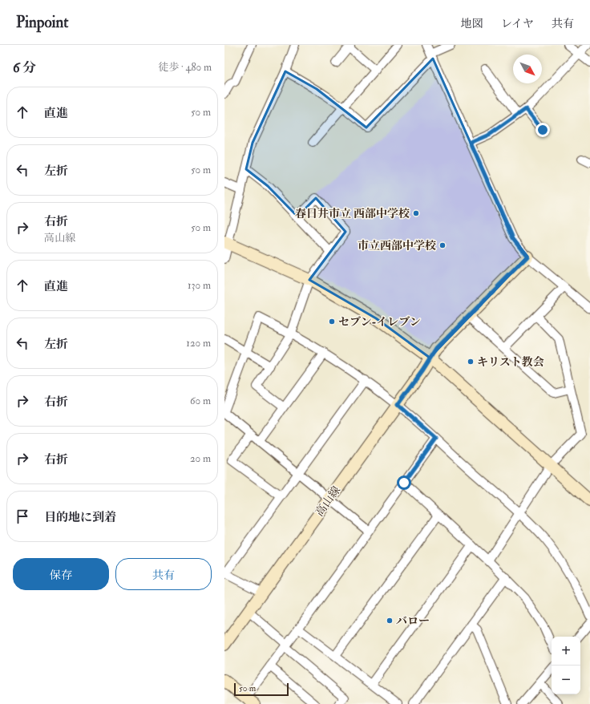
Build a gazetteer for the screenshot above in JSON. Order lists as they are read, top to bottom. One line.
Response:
{"streets":{"street":["高山線"]},"places":["春日井市立 西部中学校","市立西部中学校","セブン-イレブン","キリスト教会","バロー"],"scale_bar":"50 m","north":"bottom right","page":{"header":"Pinpoint","nav":["地図","レイヤ","共有"],"heading":["6 分","徒歩 · 480 m"],"list":[["直進","50 m"],["左折","50 m"],["右折","高山線","50 m"],["直進","130 m"],["左折","120 m"],["右折","60 m"],["右折","20 m"],"目的地に到着"],"buttons":["保存","共有"],"map_buttons":["+","−"],"scale":"50 m"}}
